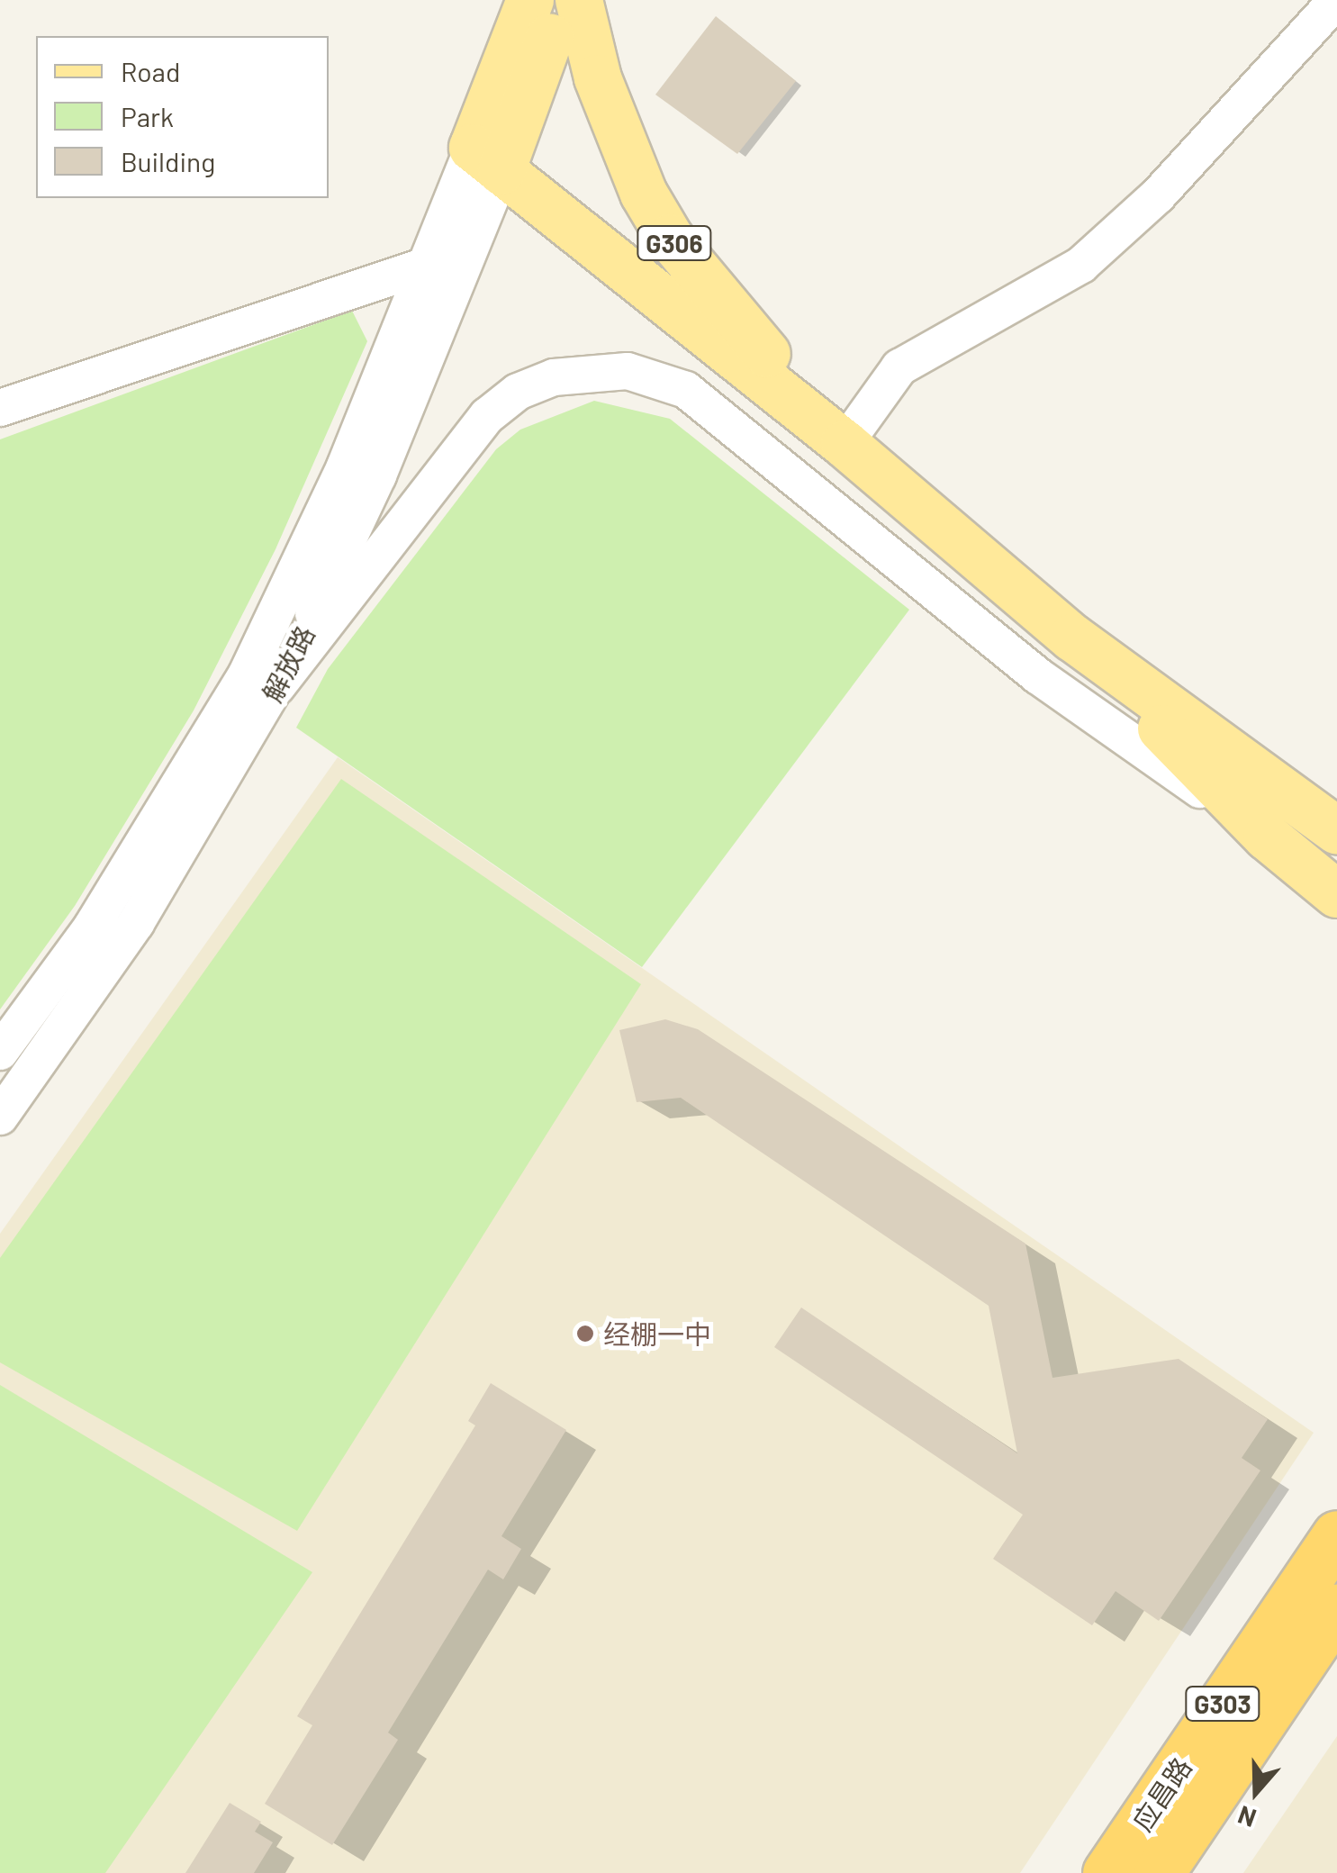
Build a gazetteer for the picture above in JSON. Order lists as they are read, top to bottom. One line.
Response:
{"streets":{"highway":["G303","应昌路"],"main road":["G306"],"street":["解放路"]},"places":["经棚一中"],"legend":["Road","Park","Building"],"north":"bottom"}
